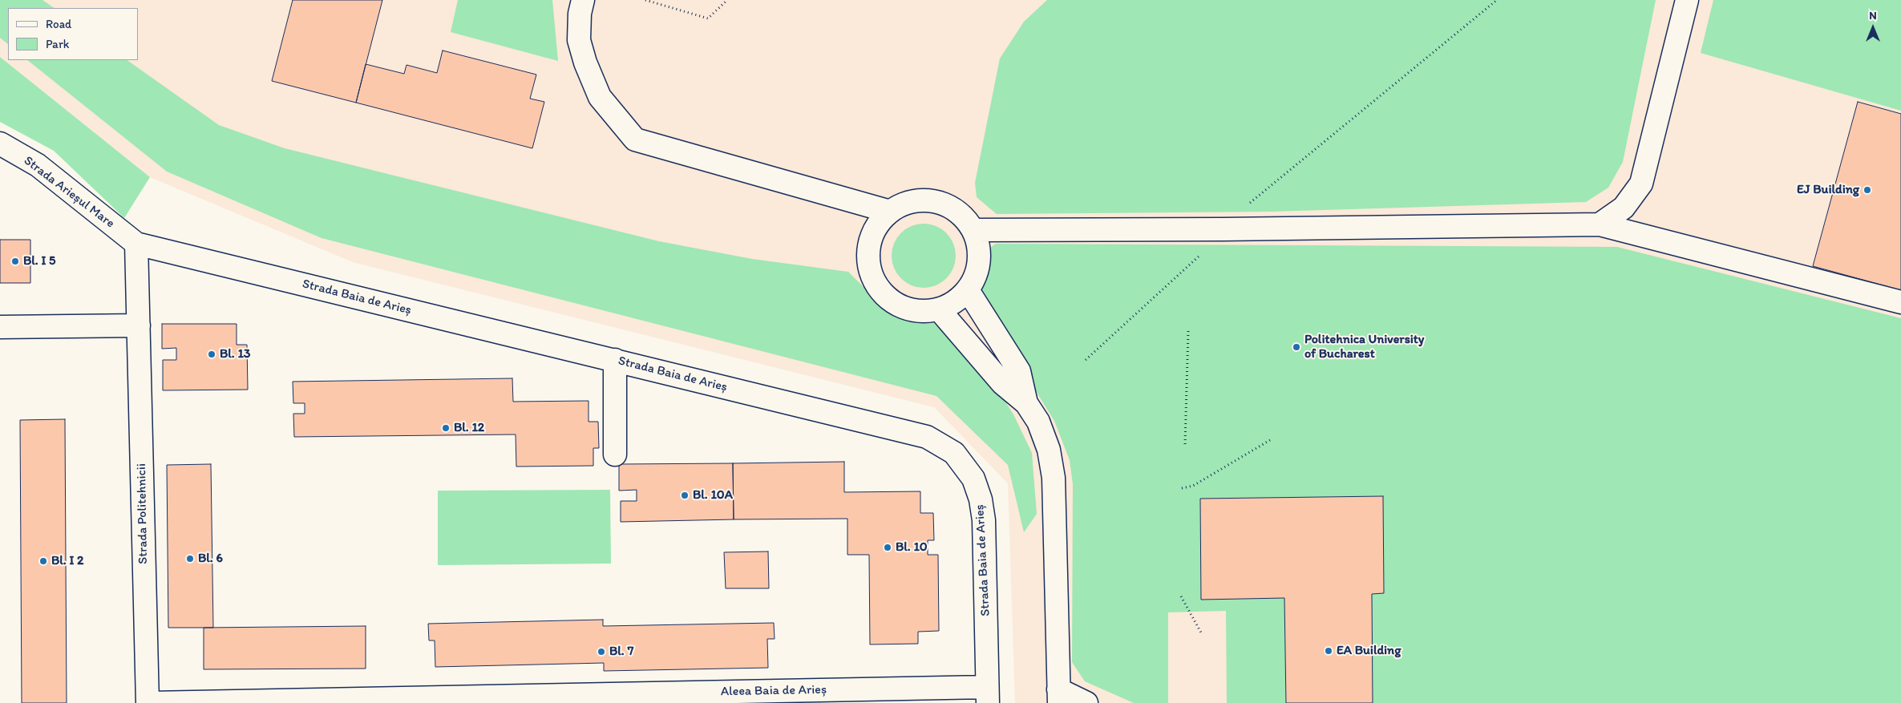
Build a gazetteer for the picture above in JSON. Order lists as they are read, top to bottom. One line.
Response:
{"streets":{"street":["Strada Arieșul Mare","Strada Baia de Arieș","Strada Politehnicii","Aleea Baia de Arieș"]},"crossings":[["Strada Arieșul Mare","Strada Baia de Arieș"],["Strada Arieșul Mare","Strada Politehnicii"],["Strada Baia de Arieș","Strada Politehnicii"],["Strada Baia de Arieș","Aleea Baia de Arieș"]],"places":["EJ Building","Bl. I 5","Politehnica University of Bucharest","Bl. 13","Bl. 12","Bl. 10A","Bl. 10","Bl. 6","Bl. I 2","EA Building","Bl. 7"],"legend":["Road","Park"],"north":"top"}
